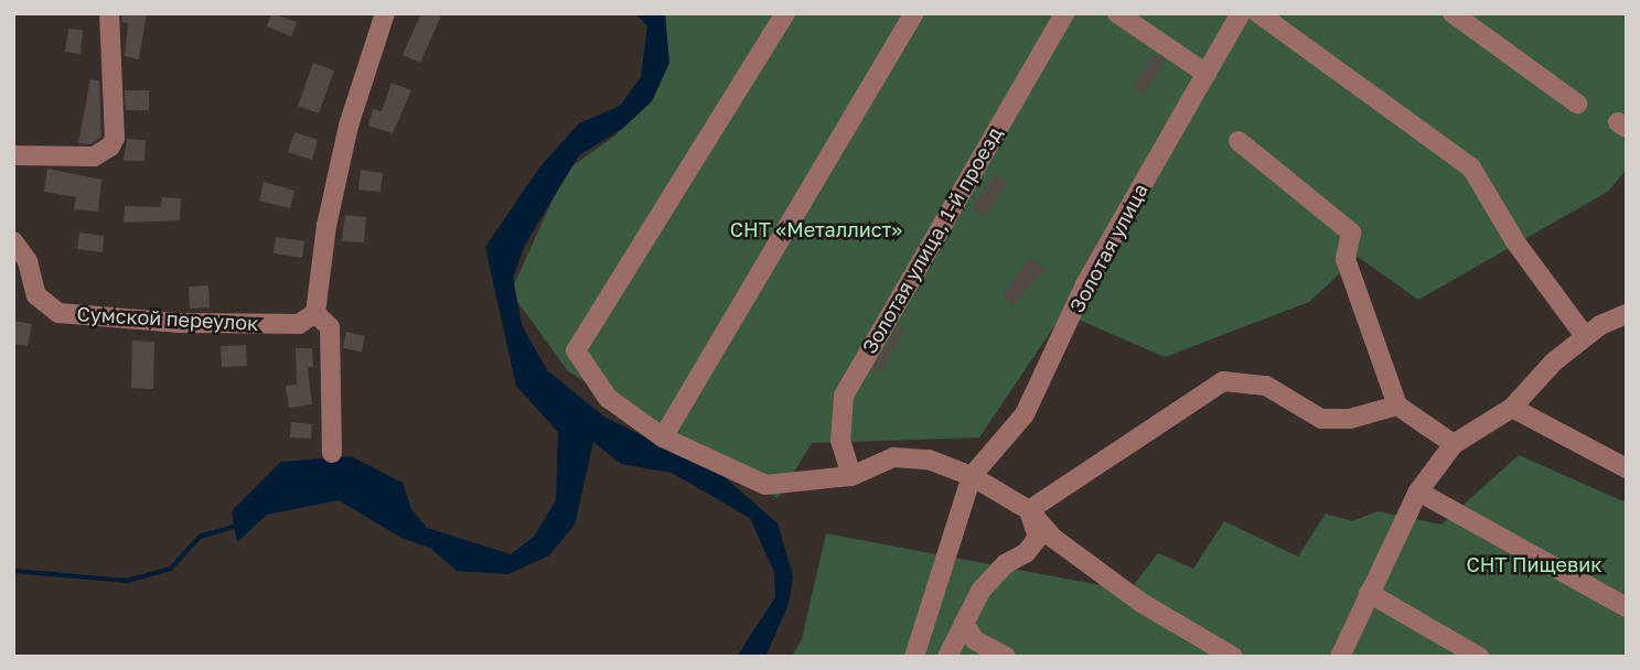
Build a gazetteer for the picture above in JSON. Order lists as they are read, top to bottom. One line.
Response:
{"streets":{"street":["Золотая улица, 1-й проезд","Золотая улица","Сумской переулок"]},"parks":["СНТ «Металлист»","СНТ Пищевик"]}
